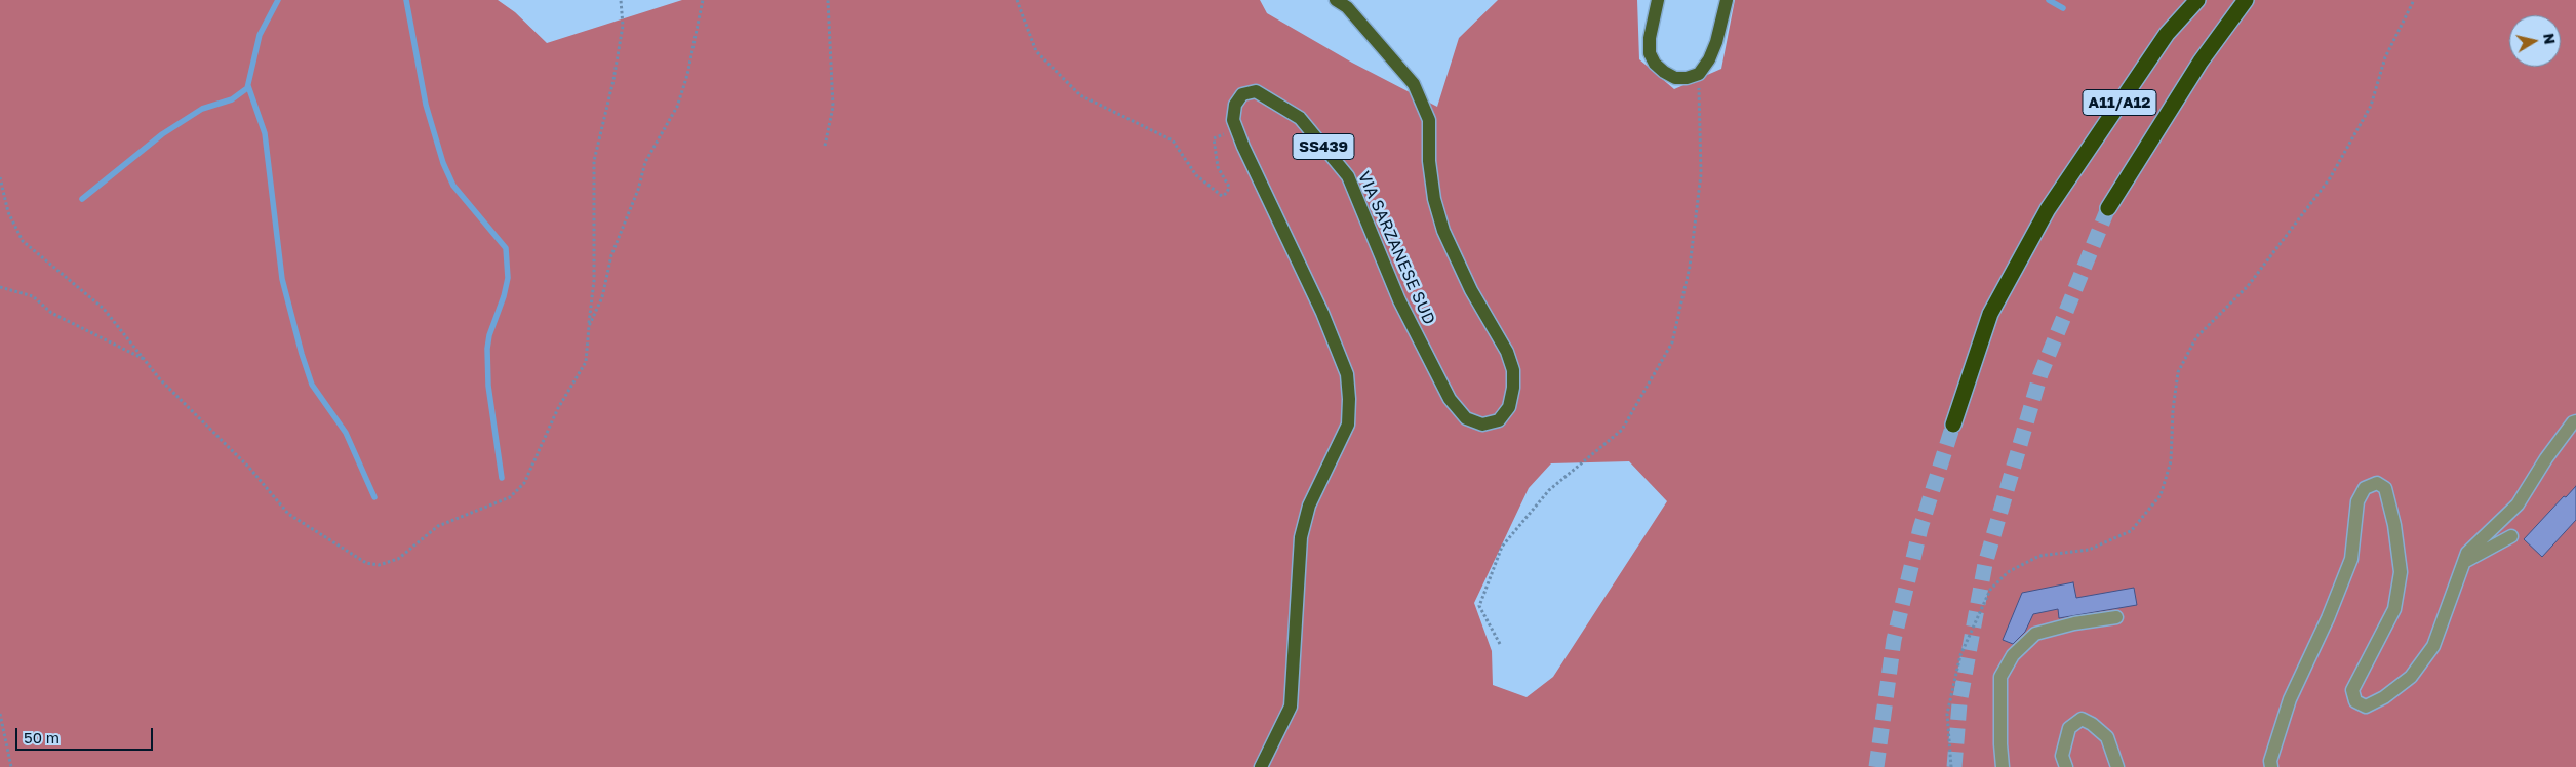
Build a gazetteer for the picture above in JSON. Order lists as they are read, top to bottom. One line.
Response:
{"streets":{"highway":["A11/A12"],"main road":["SS439","VIA SARZANESE SUD"]},"scale_bar":"50 m","north":"right"}
